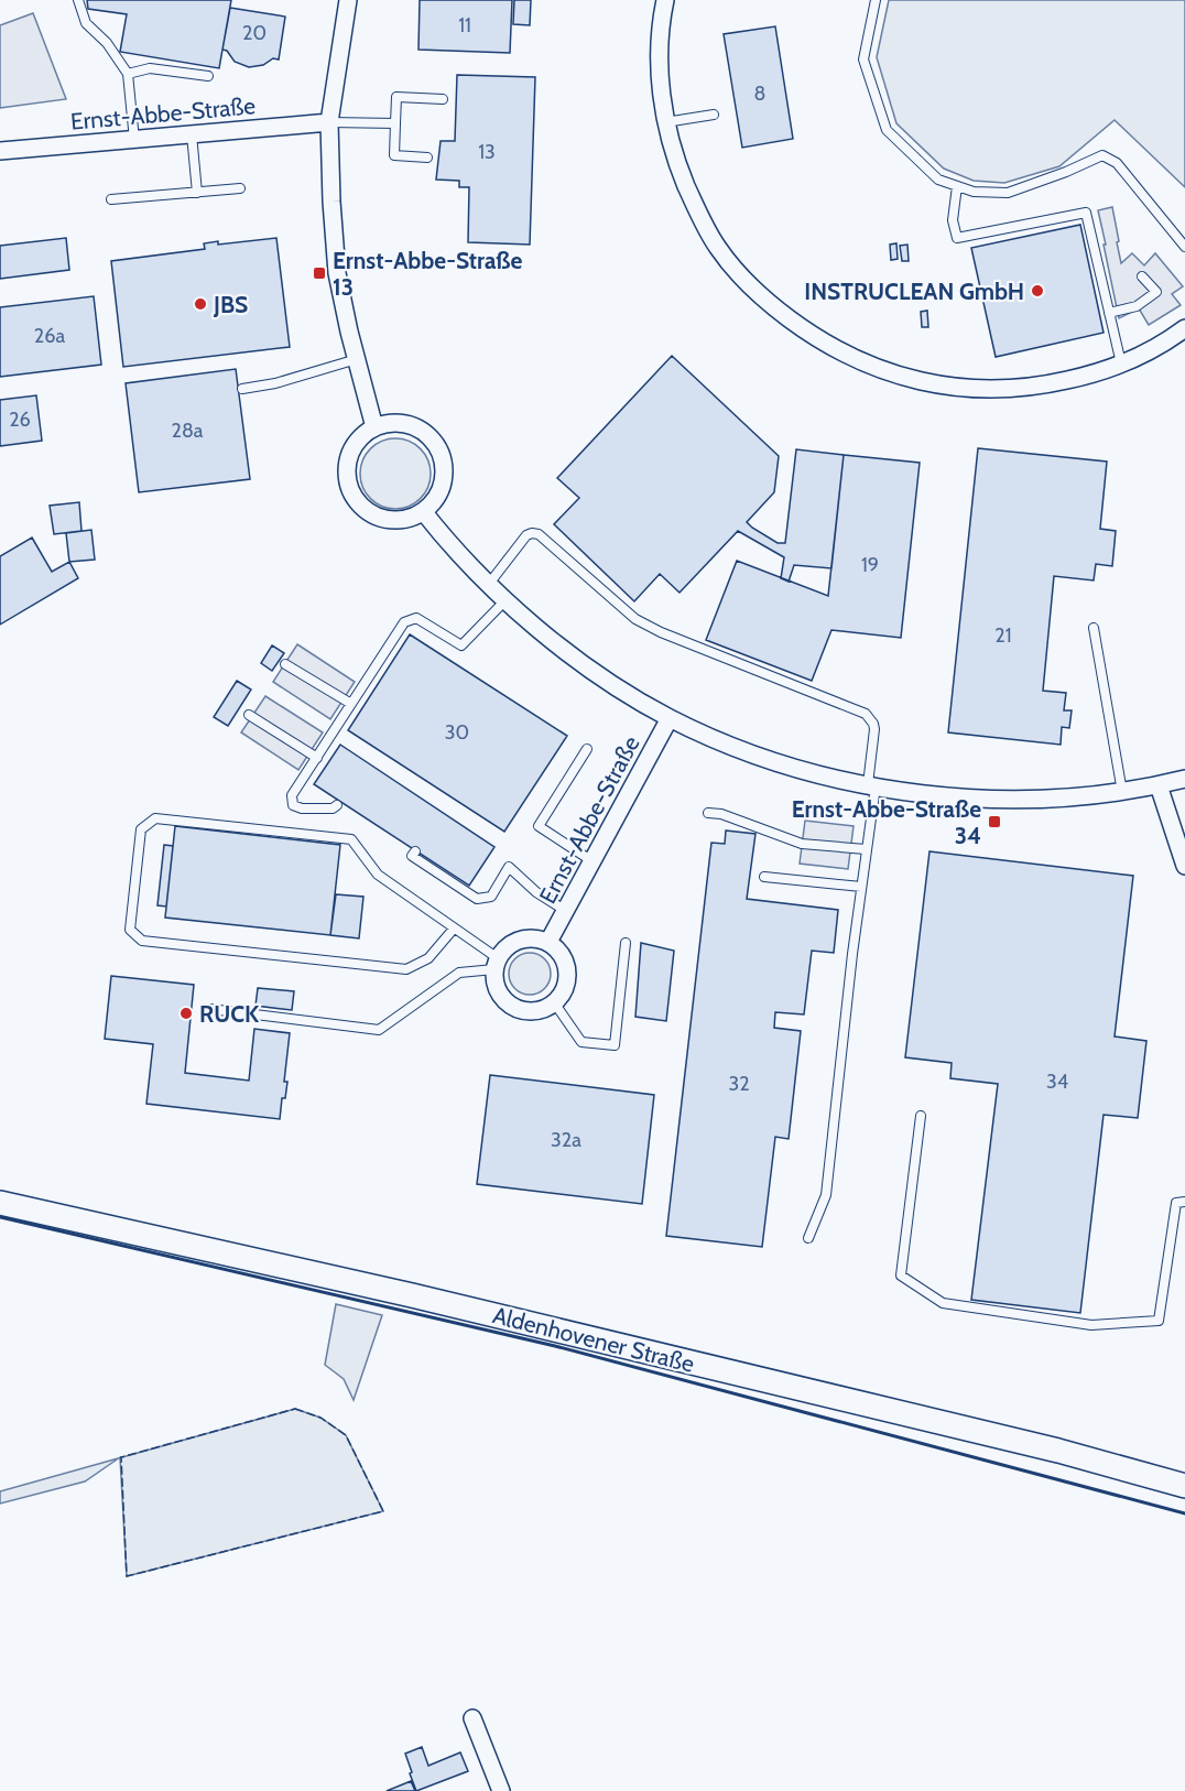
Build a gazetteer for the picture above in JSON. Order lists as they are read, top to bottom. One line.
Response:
{"streets":{"main road":["Aldenhovener Straße"],"street":["Ernst-Abbe-Straße"]},"places":{"transit":["Ernst-Abbe-Straße 13","Ernst-Abbe-Straße 34"],"other":["INSTRUCLEAN GmbH","JBS","RUCK"]},"house_numbers":["11","20","8","13","26a","26","28a","19","21","30","34","32","32a"]}
